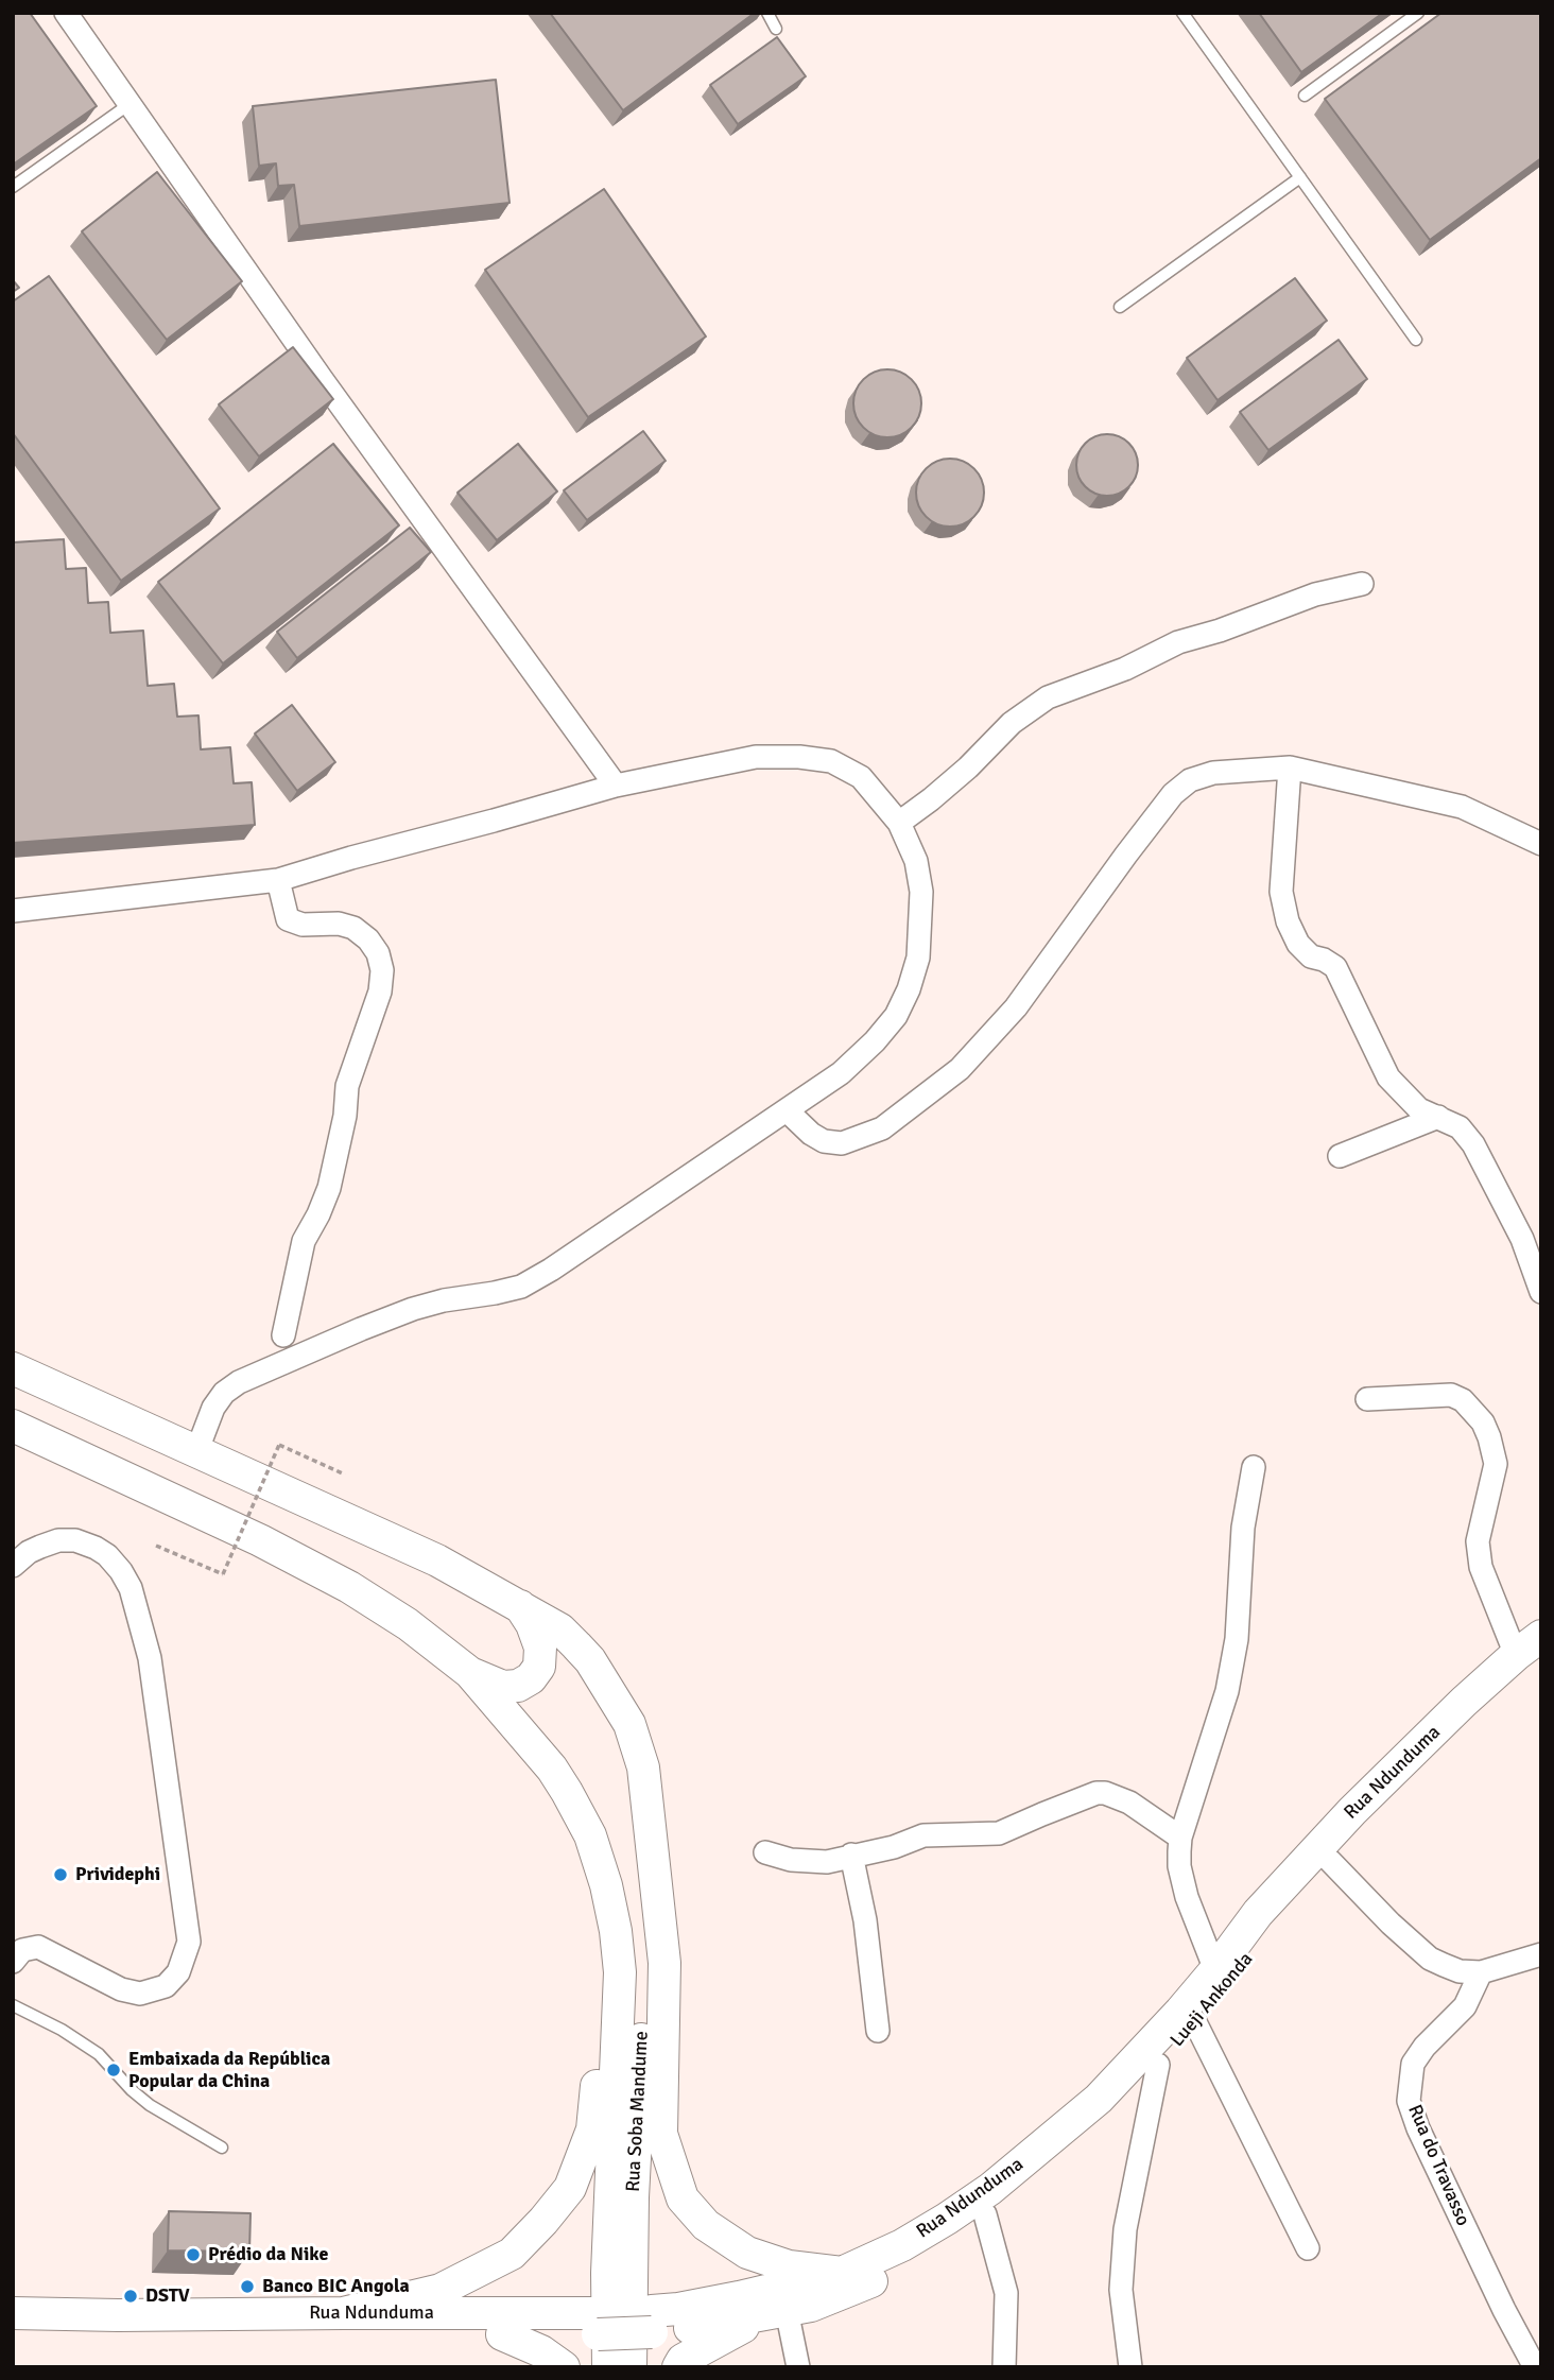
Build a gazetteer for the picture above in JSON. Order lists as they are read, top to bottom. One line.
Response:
{"streets":{"main road":["Rua Ndunduma","Lueji Ankonda","Rua Soba Mandume"],"street":["Rua do Travasso"]},"crossings":[["Rua Ndunduma","Lueji Ankonda"]],"places":["Prividephi","Embaixada da República Popular da China","Prédio da Nike","Banco BIC Angola","DSTV"]}
